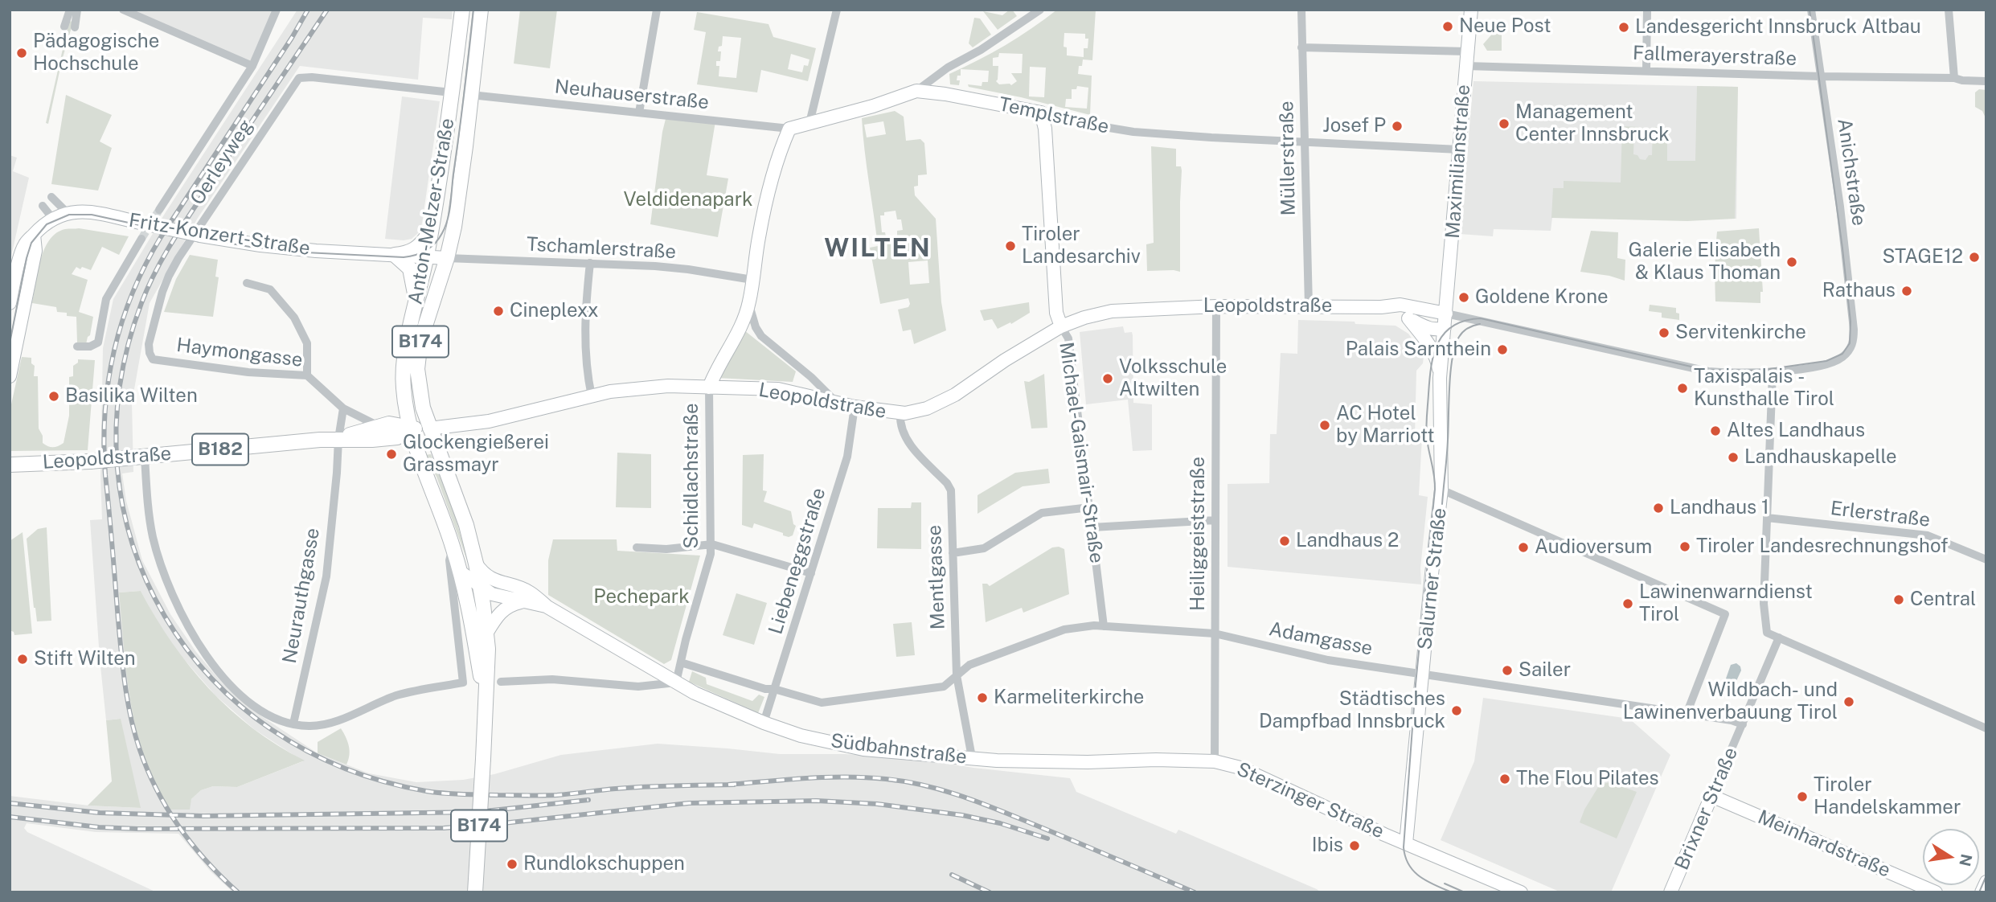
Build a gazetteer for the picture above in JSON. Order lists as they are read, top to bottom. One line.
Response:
{"streets":{"main road":["Anton-Melzer-Straße","Leopoldstraße","B174","B182"],"street":["Fallmerayerstraße","Neuhauserstraße","Templstraße","Müllerstraße","Maximilianstraße","Oerleyweg","Anichstraße","Fritz-Konzert-Straße","Tschamlerstraße","Haymongasse","Michael-Gaismair-Straße","Schidlachstraße","Erlerstraße","Heiliggeiststraße","Liebeneggstraße","Mentlgasse","Salurner Straße","Neurauthgasse","Adamgasse","Südbahnstraße","Sterzinger Straße","Brixner Straße","Meinhardstraße"]},"crossings":[["Fallmerayerstraße","Maximilianstraße"],["Fallmerayerstraße","Anichstraße"],["Neuhauserstraße","Templstraße"],["Neuhauserstraße","Anton-Melzer-Straße"],["Neuhauserstraße","B174"],["Templstraße","Müllerstraße"],["Templstraße","Maximilianstraße"],["Templstraße","Michael-Gaismair-Straße"],["Müllerstraße","Leopoldstraße"],["Maximilianstraße","Leopoldstraße"],["Maximilianstraße","Salurner Straße"],["Oerleyweg","Anton-Melzer-Straße"],["Oerleyweg","B174"],["Oerleyweg","Haymongasse"],["Anton-Melzer-Straße","Fritz-Konzert-Straße"],["Anton-Melzer-Straße","Tschamlerstraße"],["Anton-Melzer-Straße","Leopoldstraße"],["Anton-Melzer-Straße","B174"],["Fritz-Konzert-Straße","Tschamlerstraße"],["Leopoldstraße","B174"],["Leopoldstraße","Haymongasse"],["Leopoldstraße","Michael-Gaismair-Straße"],["Leopoldstraße","Schidlachstraße"],["Leopoldstraße","Heiliggeiststraße"],["Leopoldstraße","Liebeneggstraße"],["Leopoldstraße","Mentlgasse"],["Leopoldstraße","Salurner Straße"],["Leopoldstraße","Neurauthgasse"],["Michael-Gaismair-Straße","Adamgasse"],["Schidlachstraße","Adamgasse"],["Schidlachstraße","Südbahnstraße"],["Heiliggeiststraße","Adamgasse"],["Heiliggeiststraße","Südbahnstraße"],["Heiliggeiststraße","Sterzinger Straße"],["Liebeneggstraße","Adamgasse"],["Liebeneggstraße","Südbahnstraße"],["Mentlgasse","Adamgasse"],["Mentlgasse","Südbahnstraße"],["Salurner Straße","Adamgasse"],["Salurner Straße","Sterzinger Straße"],["Adamgasse","Brixner Straße"],["Südbahnstraße","Sterzinger Straße"],["Brixner Straße","Meinhardstraße"]],"districts":["WILTEN"],"parks":["Veldidenapark","Pechepark"],"places":["Neue Post","Landesgericht Innsbruck Altbau","Pädagogische Hochschule","Management Center Innsbruck","Josef P","Tiroler Landesarchiv","STAGE12","Galerie Elisabeth & Klaus Thoman","Rathaus","Goldene Krone","Cineplexx","Servitenkirche","Palais Sarnthein","Volksschule Altwilten","Taxispalais - Kunsthalle Tirol","Basilika Wilten","AC Hotel by Marriott","Altes Landhaus","Glockengießerei Grassmayr","Landhauskapelle","Landhaus 1","Landhaus 2","Tiroler Landesrechnungshof","Audioversum","Central","Lawinenwarndienst Tirol","Stift Wilten","Sailer","Karmeliterkirche","Wildbach- und Lawinenverbauung Tirol","Städtisches Dampfbad Innsbruck","The Flou Pilates","Tiroler Handelskammer","Ibis","Rundlokschuppen"],"north":"right"}
